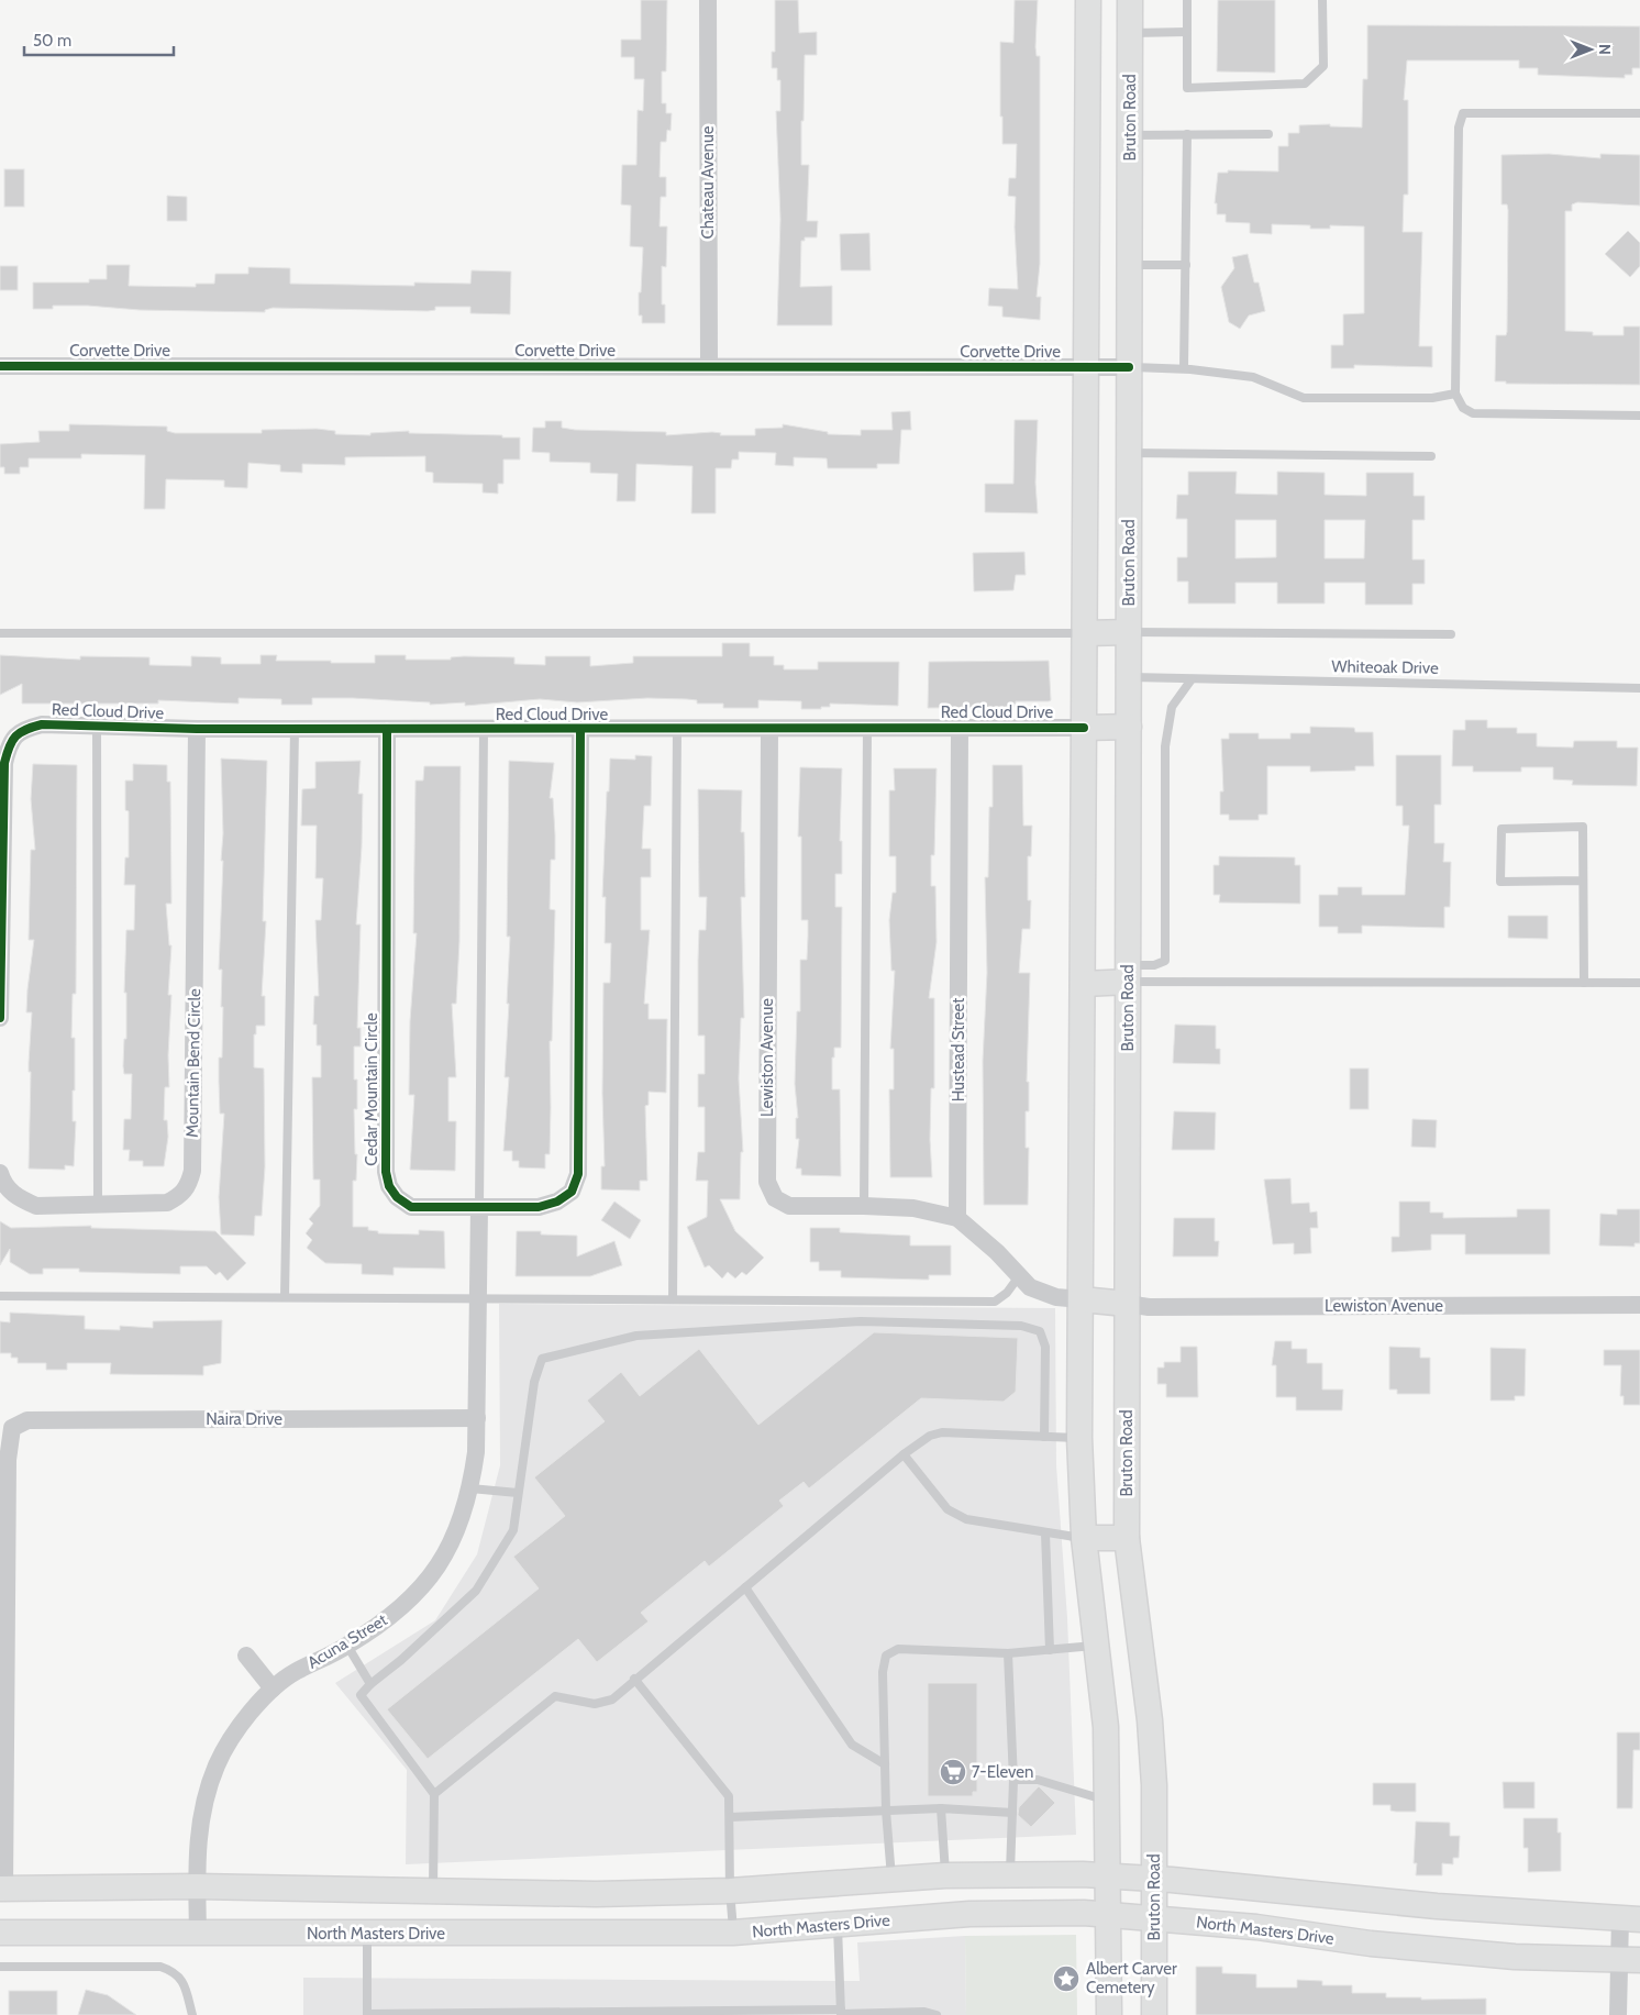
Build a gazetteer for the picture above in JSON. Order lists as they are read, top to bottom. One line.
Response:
{"streets":{"main road":["Bruton Road","North Masters Drive"],"street":["Chateau Avenue","Corvette Drive","Red Cloud Drive","Hustead Street","Lewiston Avenue","Mountain Bend Circle","Cedar Mountain Circle","Naira Drive","Acuna Street"],"lane":["Whiteoak Drive"]},"crossings":[["Bruton Road","Corvette Drive"],["Bruton Road","Whiteoak Drive"],["Bruton Road","Lewiston Avenue"],["Bruton Road","North Masters Drive"],["Chateau Avenue","Corvette Drive"],["Red Cloud Drive","Hustead Street"],["Red Cloud Drive","Lewiston Avenue"],["Red Cloud Drive","Mountain Bend Circle"],["Red Cloud Drive","Cedar Mountain Circle"],["Hustead Street","Lewiston Avenue"],["Cedar Mountain Circle","Acuna Street"],["Naira Drive","Acuna Street"],["Acuna Street","North Masters Drive"]],"places":{"supermarket":["7-Eleven"],"place":["Albert Carver Cemetery"]},"scale_bar":"50 m","north":"right"}
